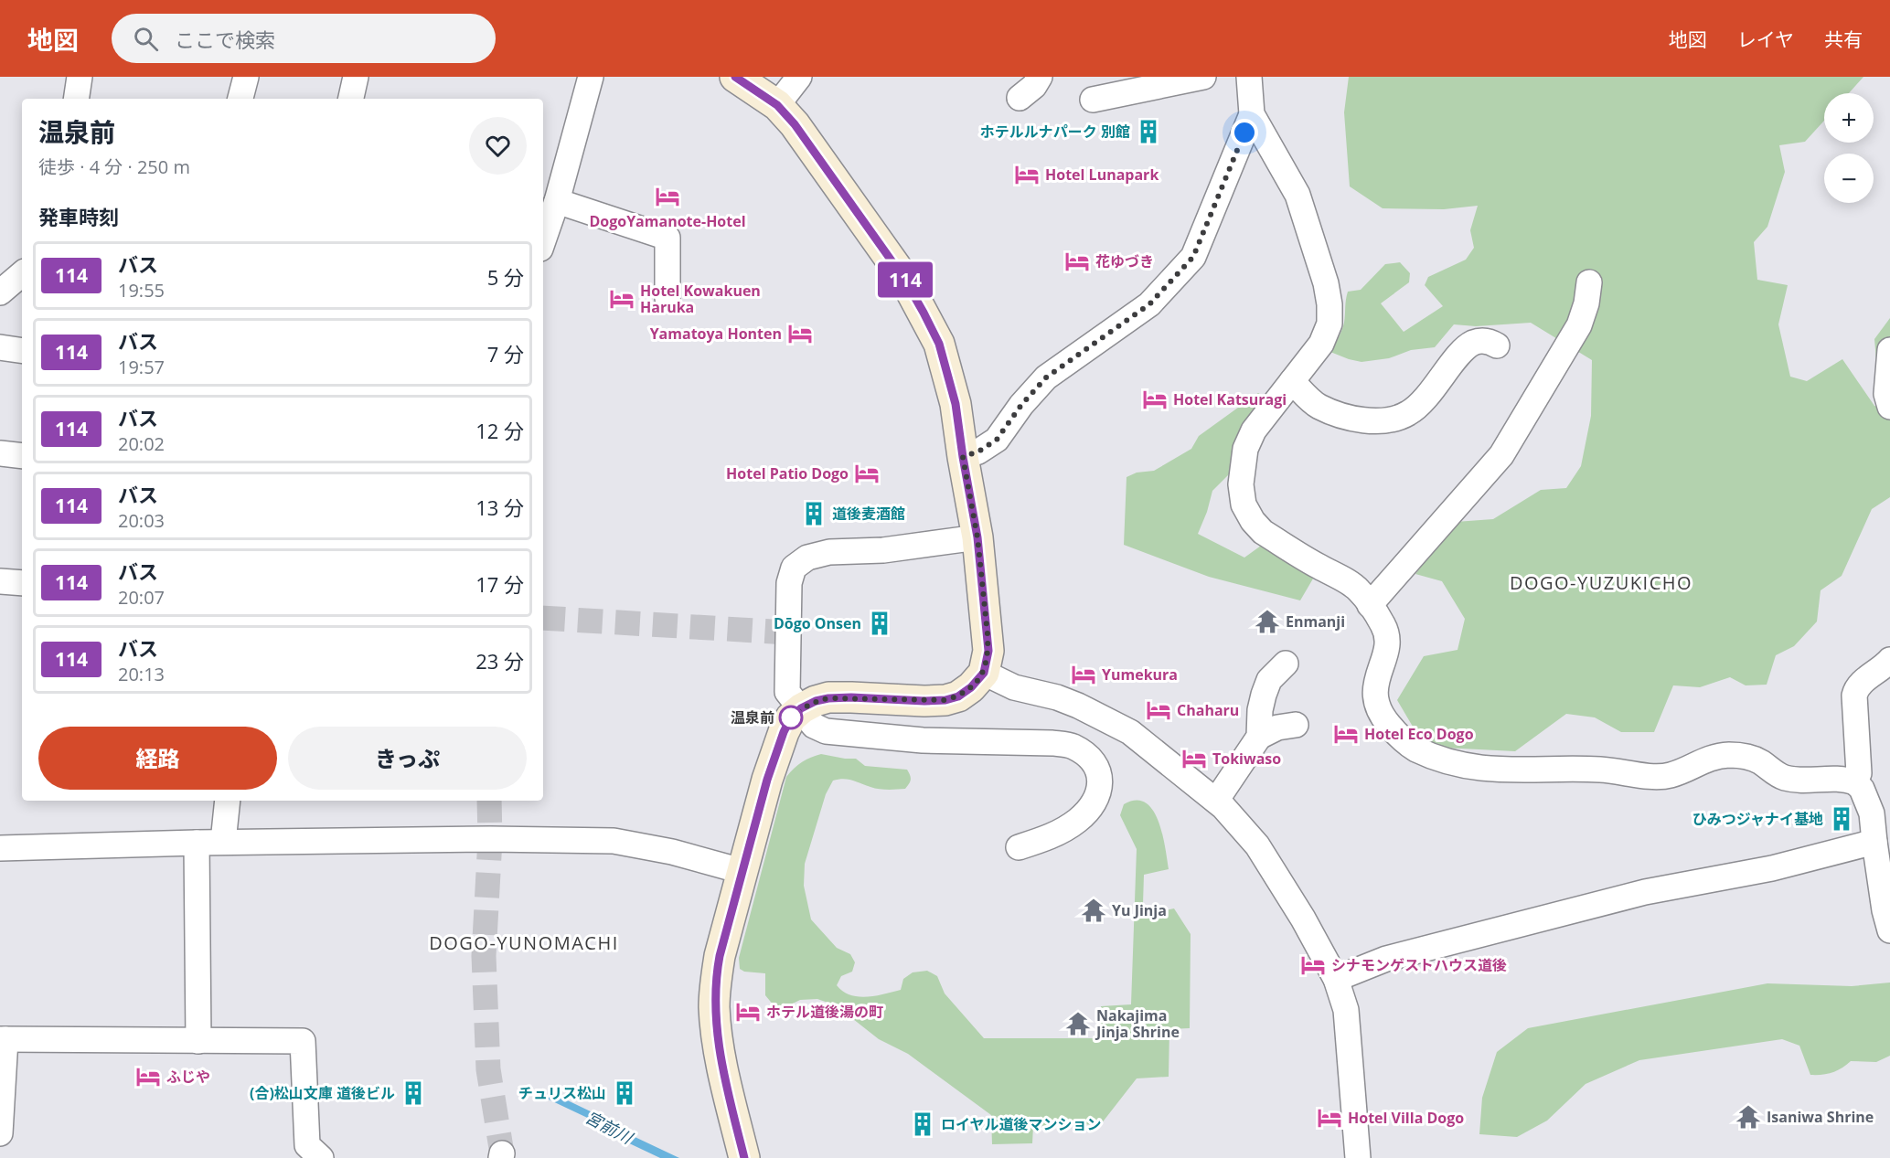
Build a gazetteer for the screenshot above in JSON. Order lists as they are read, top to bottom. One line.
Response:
{"districts":["DOGO-YUZUKICHO","DOGO-YUNOMACHI"],"water":["宮前川"],"places":{"building":["ホテルルナパーク 別館","道後麦酒館","Dōgo Onsen","ひみつジャナイ基地","(合)松山文庫 道後ビル","チュリス松山","ロイヤル道後マンション"],"hotel":["Hotel Lunapark","DogoYamanote-Hotel","花ゆづき","Hotel Kowakuen Haruka","Yamatoya Honten","Hotel Katsuragi","Hotel Patio Dogo","Yumekura","Chaharu","Hotel Eco Dogo","Tokiwaso","シナモンゲストハウス道後","ホテル道後湯の町","ふじや","Hotel Villa Dogo"],"temple":["Enmanji","Yu Jinja","Nakajima Jinja Shrine","Isaniwa Shrine"],"other":["温泉前"]},"lines":["bus line 114"],"page":{"header":"地図","search":"ここで検索","nav":["地図","レイヤ","共有"],"on_map":"114","map_buttons":["+","−"],"heading":[["温泉前","徒歩 · 4 分 · 250 m"],"発車時刻"],"list":[{"mark":"114","name":"バス","note":"19:55","value":"5 分"},{"mark":"114","name":"バス","note":"19:57","value":"7 分"},{"mark":"114","name":"バス","note":"20:02","value":"12 分"},{"mark":"114","name":"バス","note":"20:03","value":"13 分"},{"mark":"114","name":"バス","note":"20:07","value":"17 分"},{"mark":"114","name":"バス","note":"20:13","value":"23 分"}],"buttons":["経路","きっぷ"]}}
